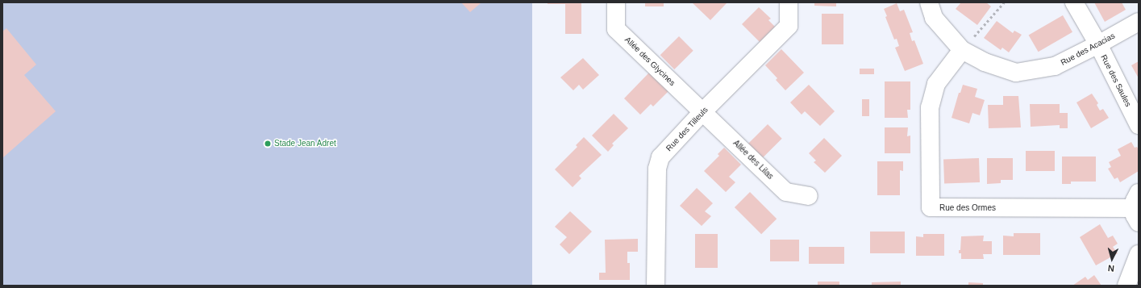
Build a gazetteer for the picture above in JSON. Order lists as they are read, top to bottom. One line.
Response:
{"streets":{"street":["Rue des Acacias","Allée des Glycines","Rue des Saules","Rue des Tilleuls","Allée des Lilas","Rue des Ormes"]},"crossings":[["Rue des Acacias","Rue des Saules"],["Rue des Acacias","Rue des Ormes"],["Allée des Glycines","Rue des Tilleuls"],["Allée des Glycines","Allée des Lilas"],["Rue des Tilleuls","Allée des Lilas"]],"places":["Stade Jean Adret"],"north":"bottom"}
